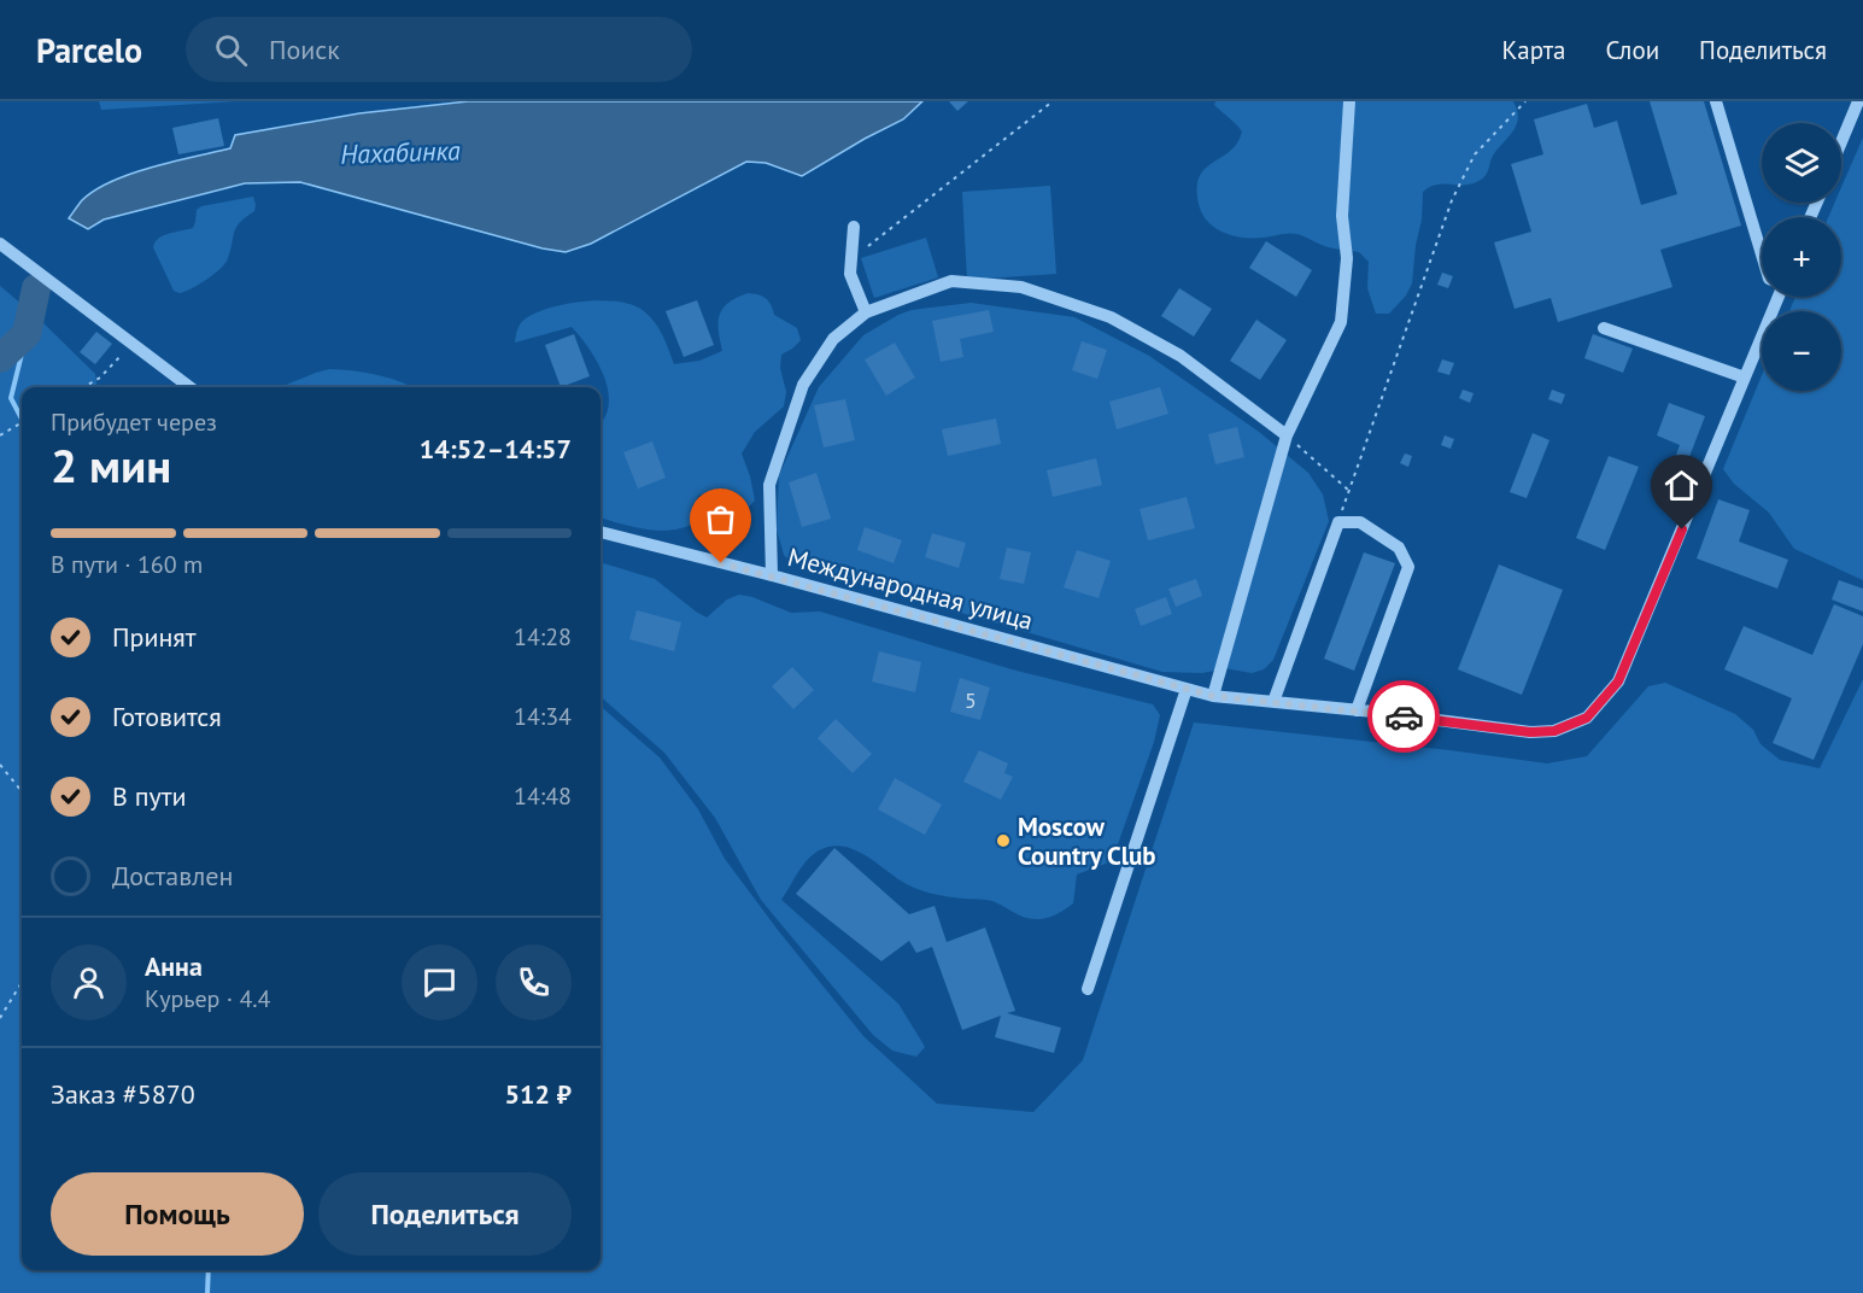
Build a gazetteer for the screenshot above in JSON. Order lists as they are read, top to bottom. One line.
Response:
{"streets":{"street":["Международная улица"]},"water":["Нахабинка"],"places":["Moscow Country Club"],"house_numbers":["5"],"page":{"header":"Parcelo","search":"Поиск","nav":["Карта","Слои","Поделиться"],"map_buttons":["+","−"],"heading":["2 мин","Прибудет через","14:52–14:57"],"panel":["Анна","Курьер · 4.4","Заказ #5870","512 ₽"],"bar":"В пути · 160 m","list":[["Принят","14:28"],["Готовится","14:34"],["В пути","14:48"],"Доставлен"],"buttons":["Помощь","Поделиться"]}}
